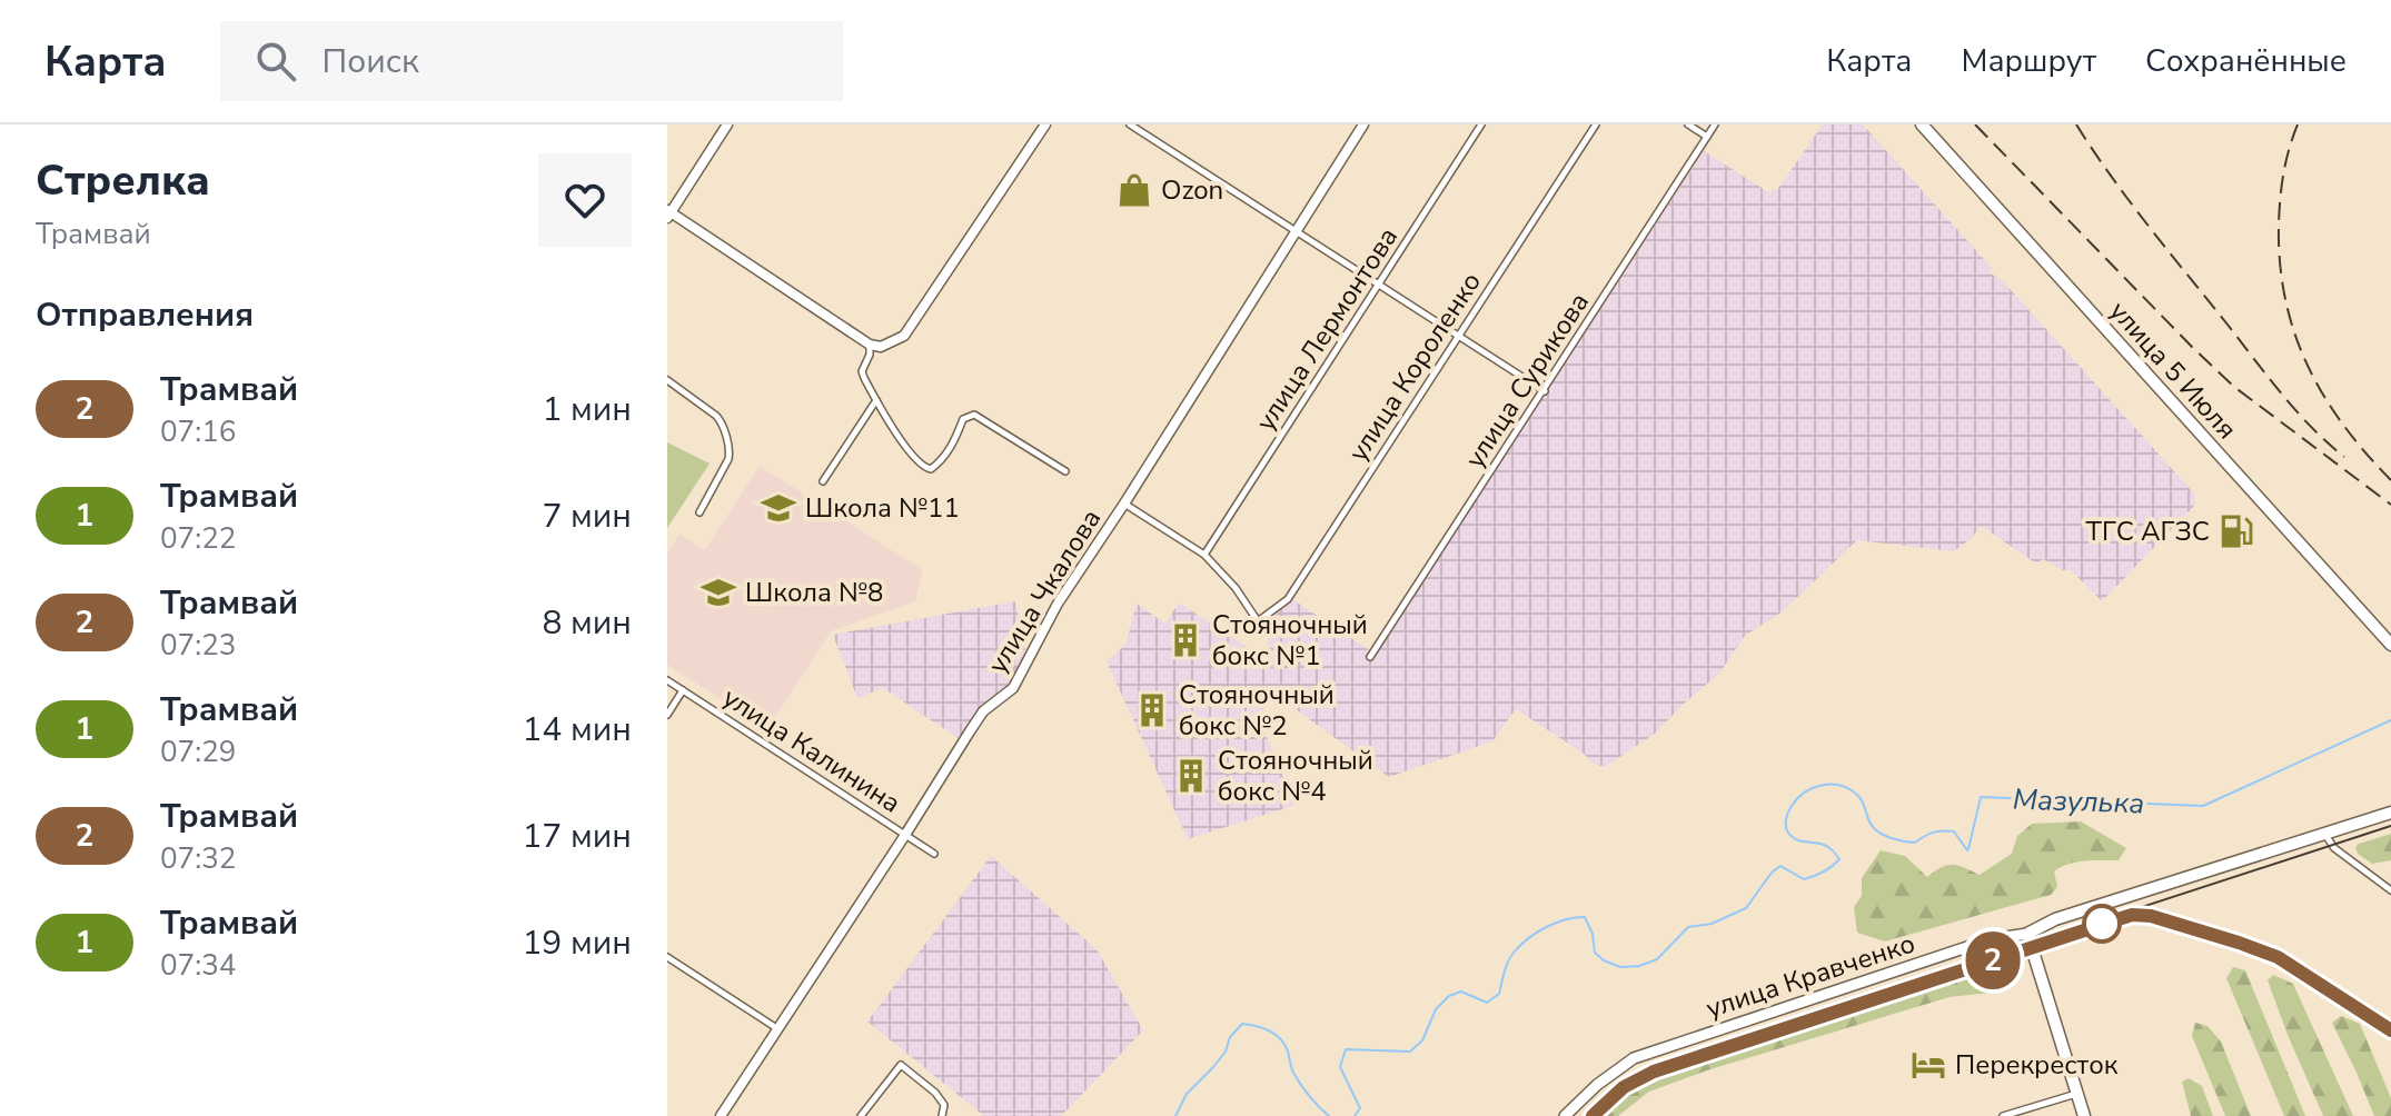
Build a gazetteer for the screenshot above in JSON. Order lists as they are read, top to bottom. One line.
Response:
{"streets":{"highway":["улица 5 Июля","улица Кравченко"],"street":["улица Лермонтова","улица Короленко","улица Сурикова","улица Чкалова","улица Калинина"]},"crossings":[["улица Лермонтова","улица Короленко"],["улица Чкалова","улица Калинина"]],"water":["Мазулька"],"places":{"shop":["Ozon"],"school or university":["Школа №11","Школа №8"],"fuel station":["ТГС АГЗС"],"building":["Стояночный бокс №1","Стояночный бокс №2","Стояночный бокс №4"],"hotel":["Перекресток"]},"lines":["tram line 2"],"page":{"header":"Карта","search":"Поиск","nav":["Карта","Маршрут","Сохранённые"],"heading":[["Стрелка","Трамвай"],"Отправления"],"on_map":"2","list":[{"mark":"2","name":"Трамвай","note":"07:16","value":"1 мин"},{"mark":"1","name":"Трамвай","note":"07:22","value":"7 мин"},{"mark":"2","name":"Трамвай","note":"07:23","value":"8 мин"},{"mark":"1","name":"Трамвай","note":"07:29","value":"14 мин"},{"mark":"2","name":"Трамвай","note":"07:32","value":"17 мин"},{"mark":"1","name":"Трамвай","note":"07:34","value":"19 мин"}]}}
